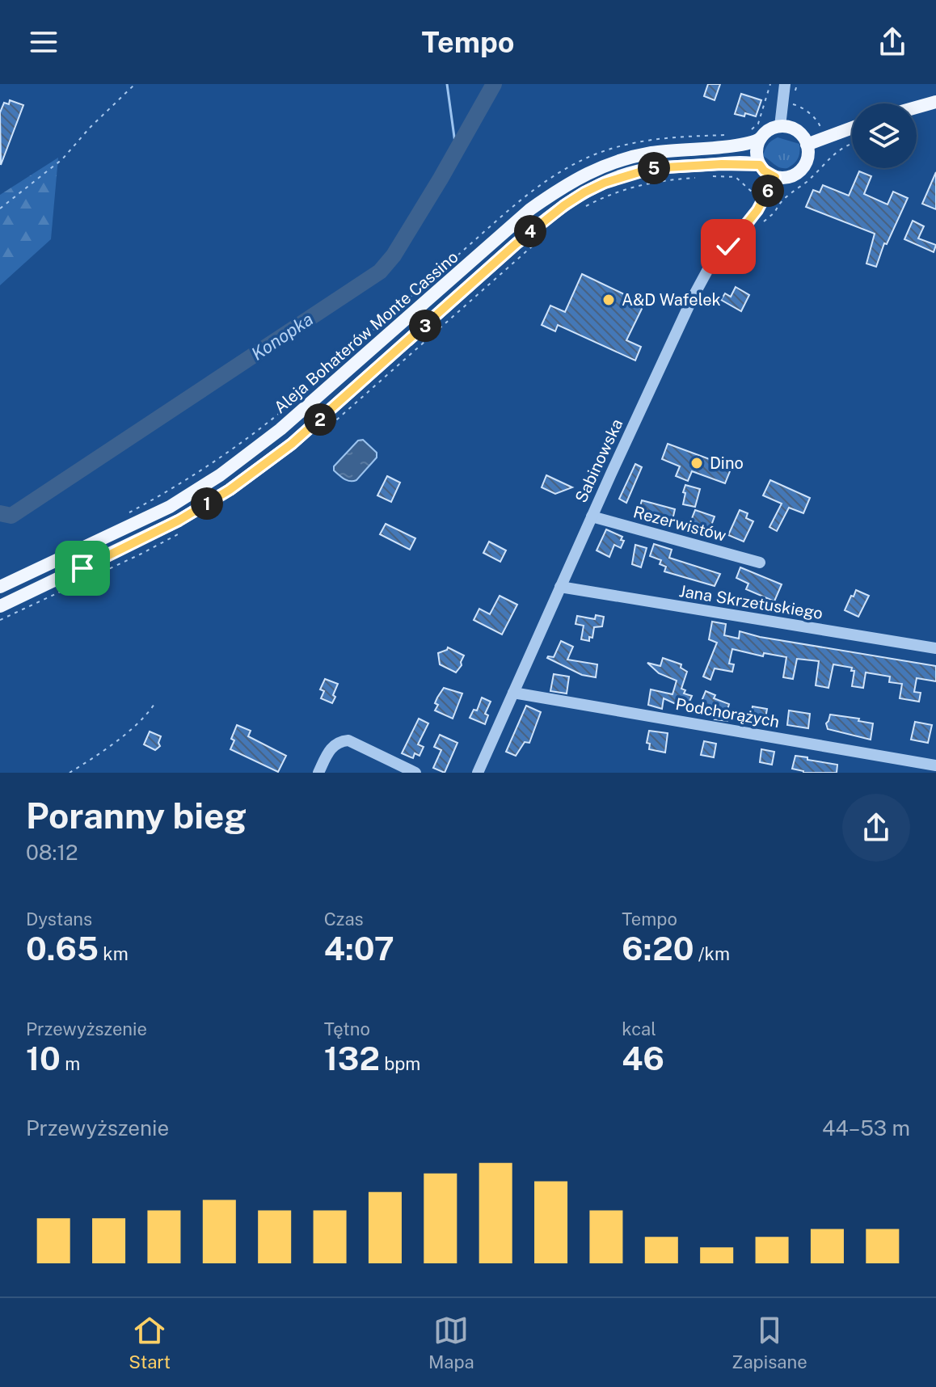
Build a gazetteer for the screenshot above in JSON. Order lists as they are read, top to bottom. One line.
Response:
{"streets":{"main road":["Aleja Bohaterów Monte Cassino"],"street":["Sabinowska","Rezerwistów","Jana Skrzetuskiego","Podchorążych"]},"crossings":[["Aleja Bohaterów Monte Cassino","Sabinowska"],["Sabinowska","Rezerwistów"],["Sabinowska","Jana Skrzetuskiego"],["Sabinowska","Podchorążych"]],"water":["Konopka"],"places":["A&D Wafelek","Dino"],"page":{"header":"Tempo","pins":["5","6","4","3","2","1"],"heading":["Poranny bieg","08:12"],"stats":[["Dystans","0.65 km"],["Czas","4:07"],["Tempo","6:20 /km"],["Przewyższenie","10 m"],["Tętno","132 bpm"],["kcal","46"]],"chart":["Przewyższenie","44–53 m"],"tabs":["Start","Mapa","Zapisane"]}}
